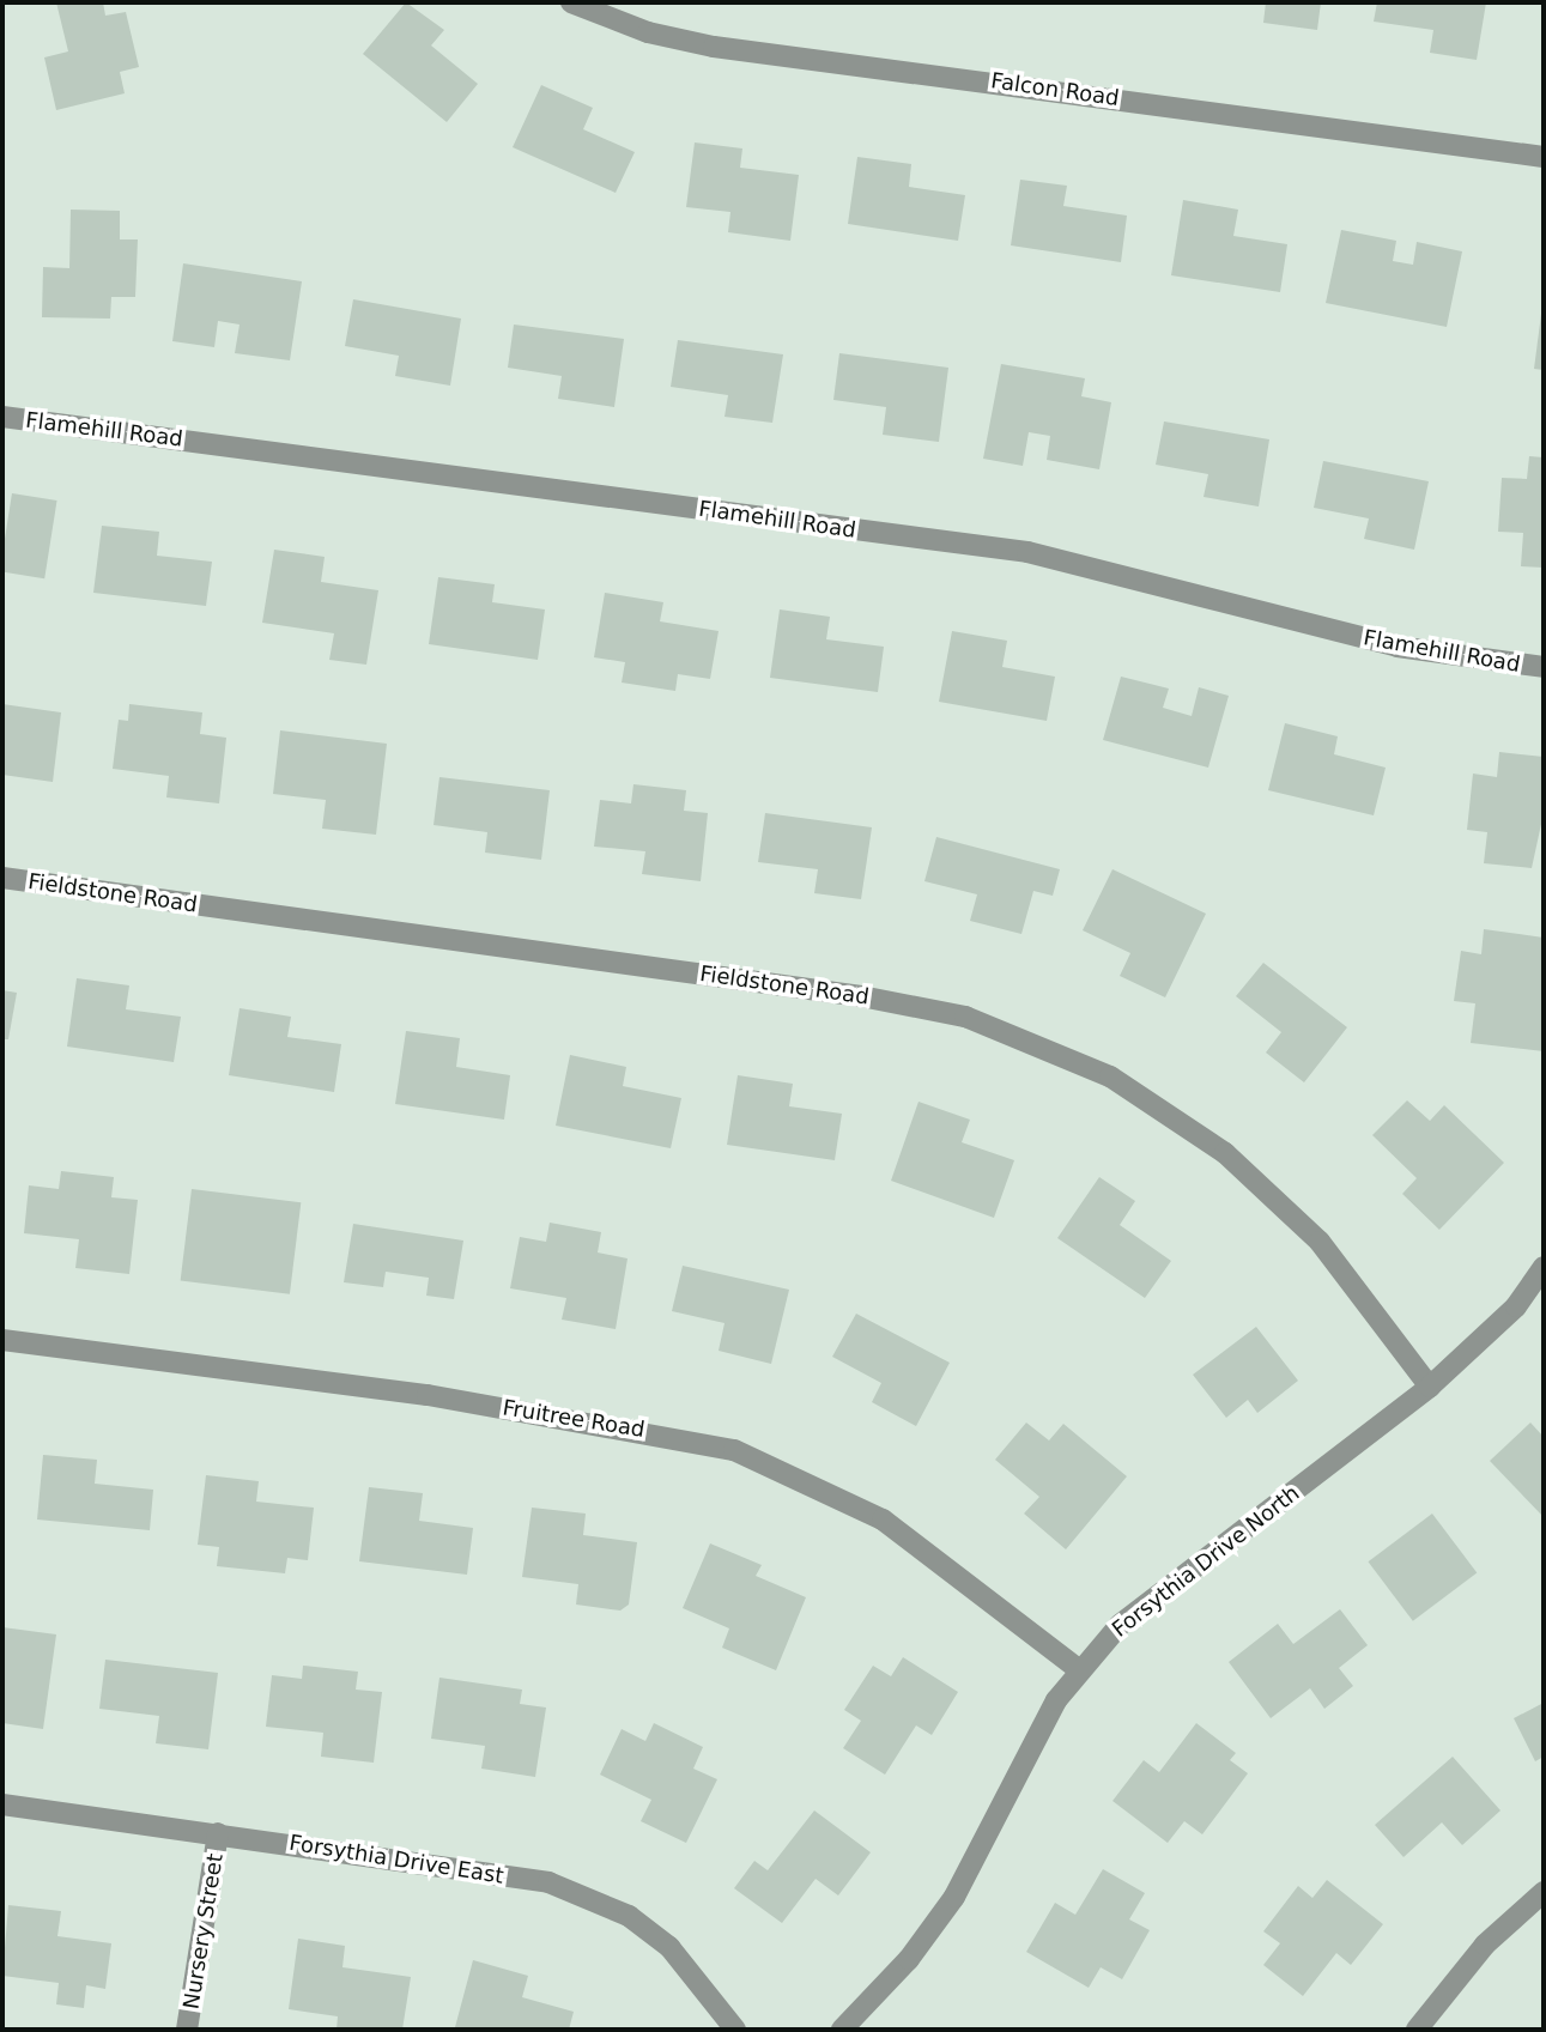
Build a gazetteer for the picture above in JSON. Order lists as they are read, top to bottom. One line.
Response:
{"streets":{"street":["Falcon Road","Flamehill Road","Fieldstone Road","Fruitree Road","Forsythia Drive North","Forsythia Drive East","Nursery Street"]},"crossings":[["Fieldstone Road","Forsythia Drive North"],["Fruitree Road","Forsythia Drive North"],["Forsythia Drive East","Nursery Street"]]}
